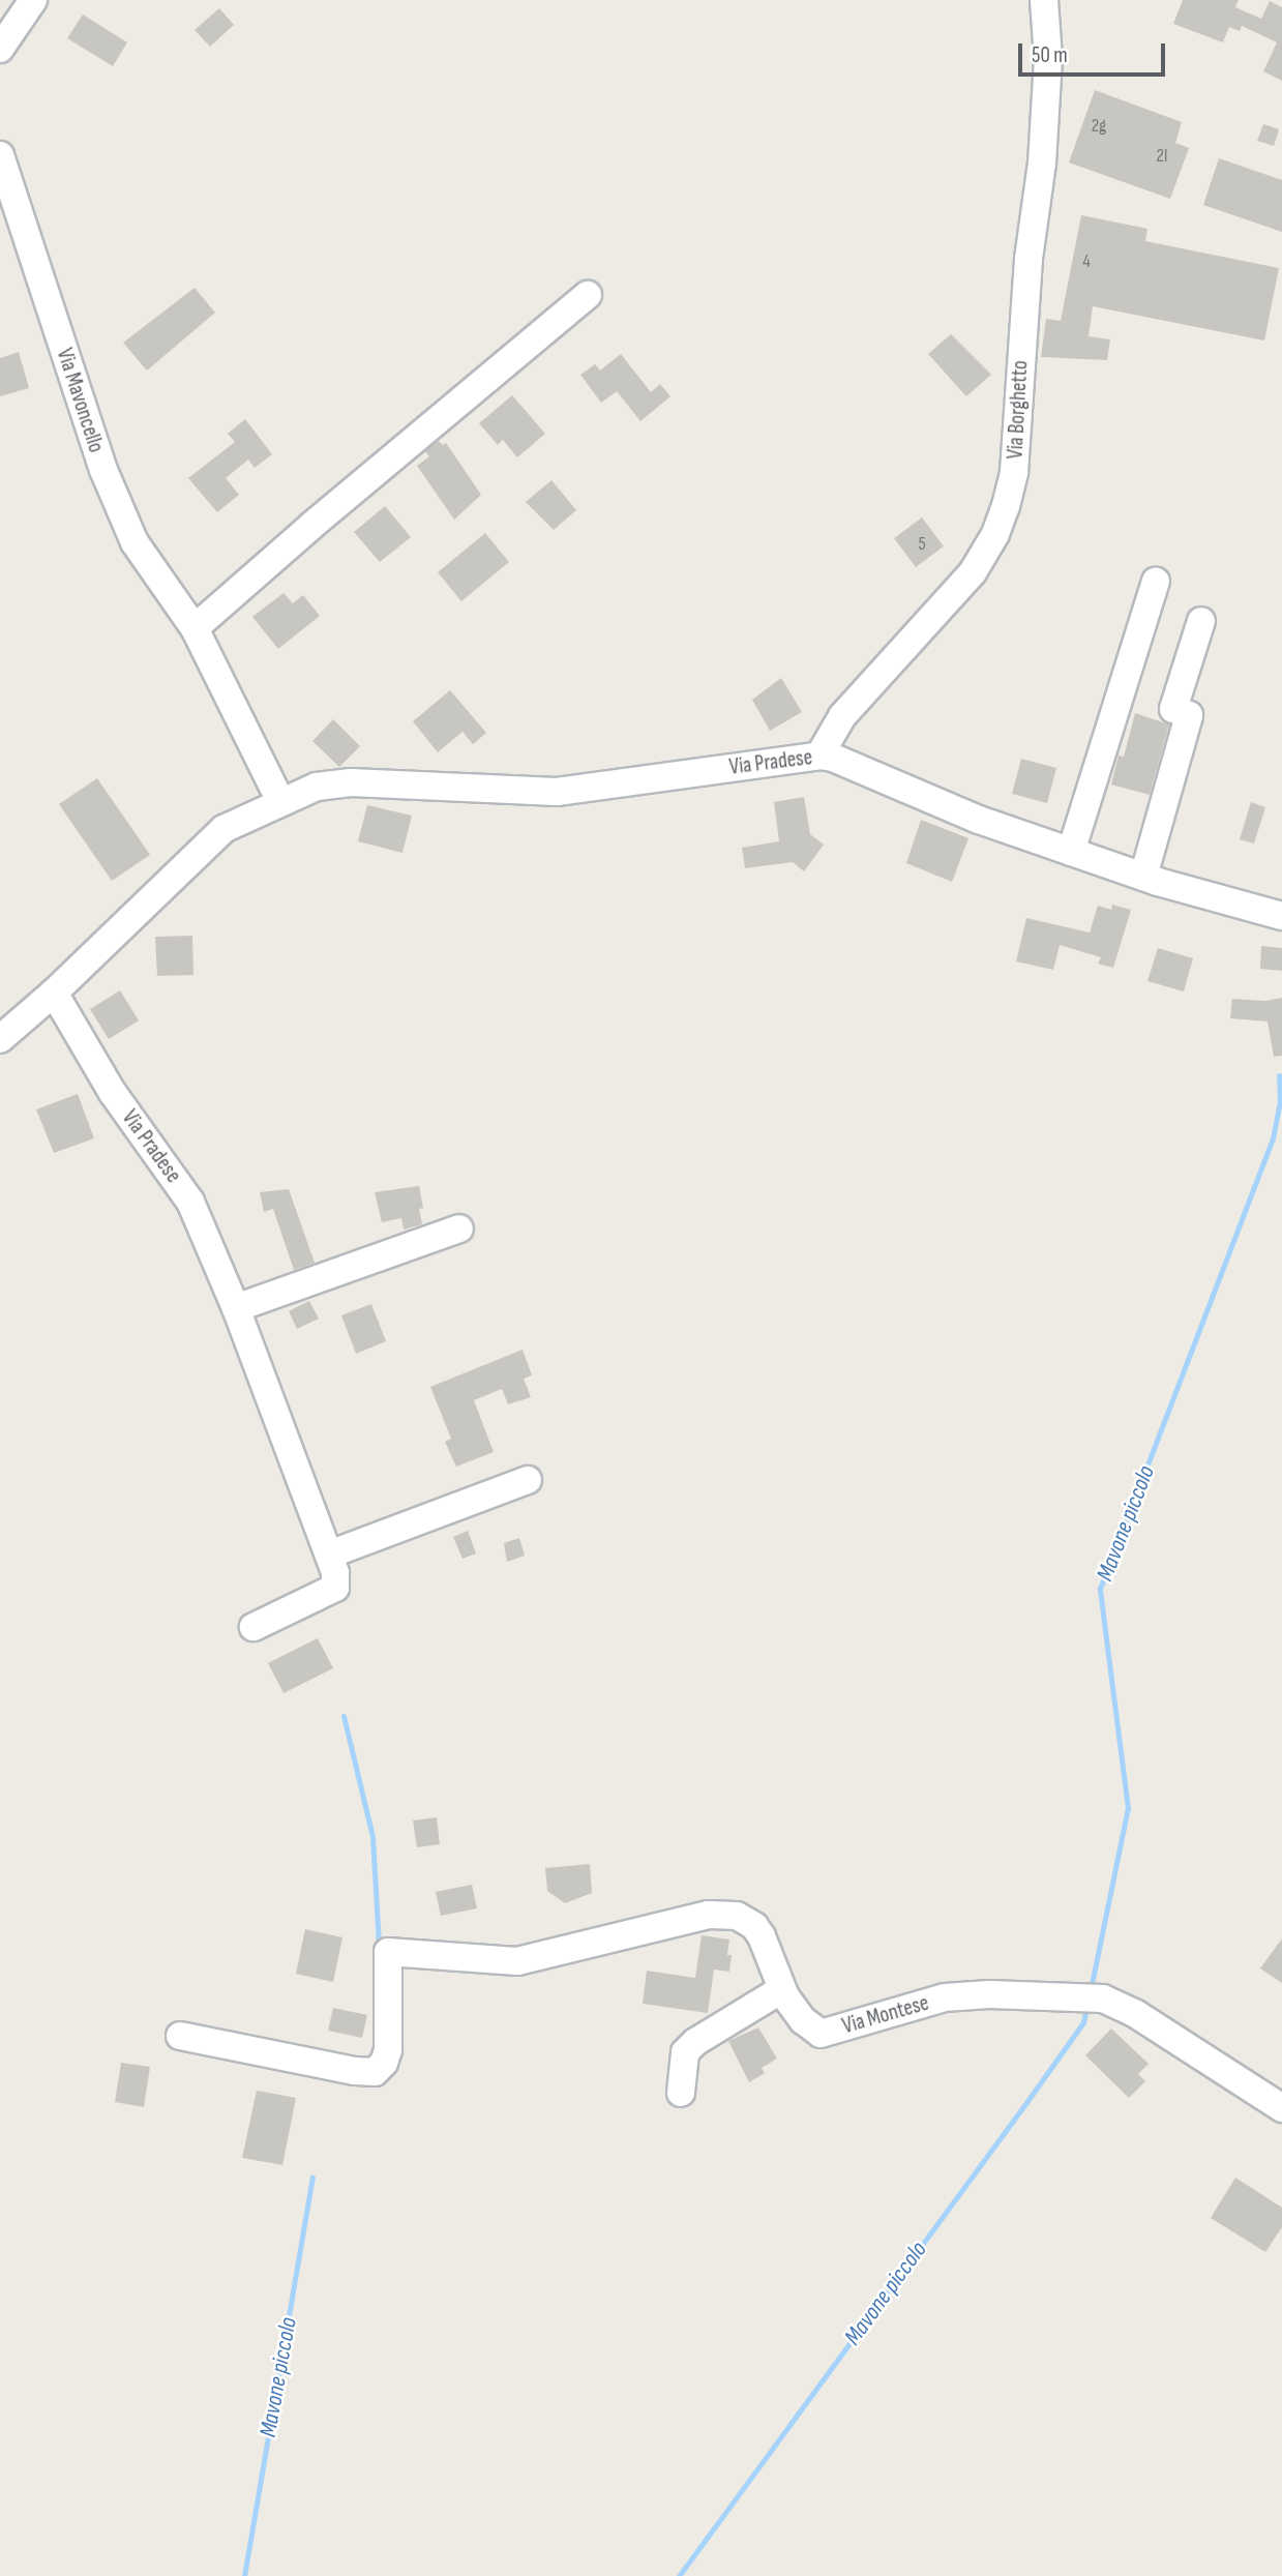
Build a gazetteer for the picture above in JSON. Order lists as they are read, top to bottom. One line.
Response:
{"streets":{"street":["Via Mavoncello","Via Borghetto","Via Pradese","Via Montese"]},"crossings":[["Via Borghetto","Via Pradese"]],"water":["Mavone piccolo"],"house_numbers":["2g","2l","4","5"],"scale_bar":"50 m"}
